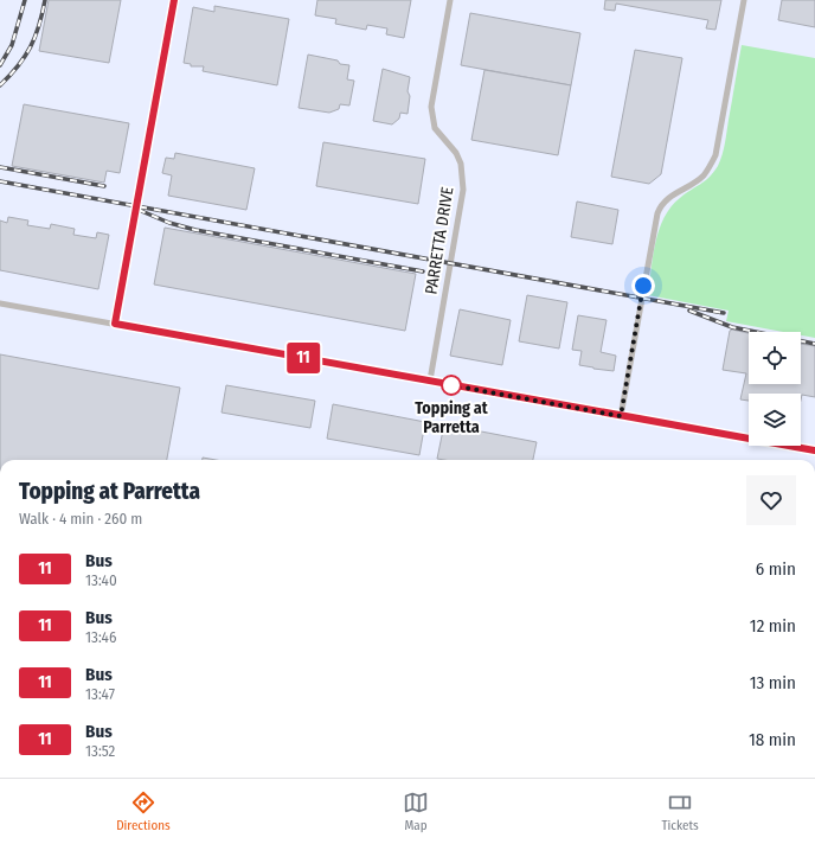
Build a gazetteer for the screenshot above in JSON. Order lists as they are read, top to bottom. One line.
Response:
{"streets":{"street":["PARRETTA DRIVE"]},"places":["Topping at Parretta"],"lines":["bus line 11"],"page":{"on_map":"11","heading":["Topping at Parretta","Walk · 4 min · 260 m"],"list":[{"mark":"11","name":"Bus","note":"13:40","value":"6 min"},{"mark":"11","name":"Bus","note":"13:46","value":"12 min"},{"mark":"11","name":"Bus","note":"13:47","value":"13 min"},{"mark":"11","name":"Bus","note":"13:52","value":"18 min"}],"tabs":["Directions","Map","Tickets"]}}
